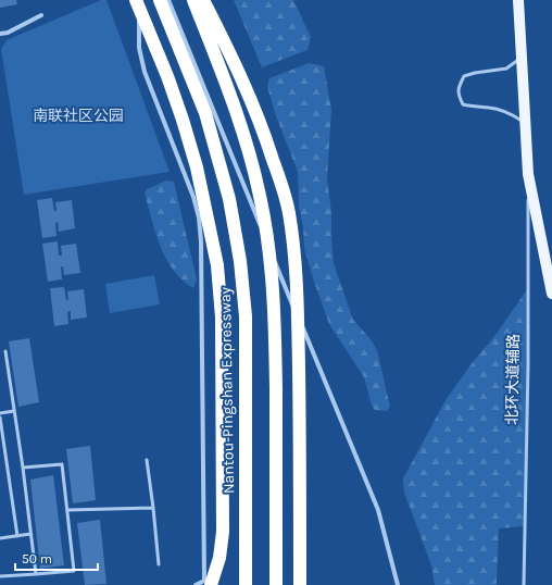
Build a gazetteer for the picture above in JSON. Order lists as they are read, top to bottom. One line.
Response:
{"streets":{"highway":["Nantou-Pingshan Expressway"],"main road":["北环大道辅路"]},"parks":["南联社区公园"],"scale_bar":"50 m"}
